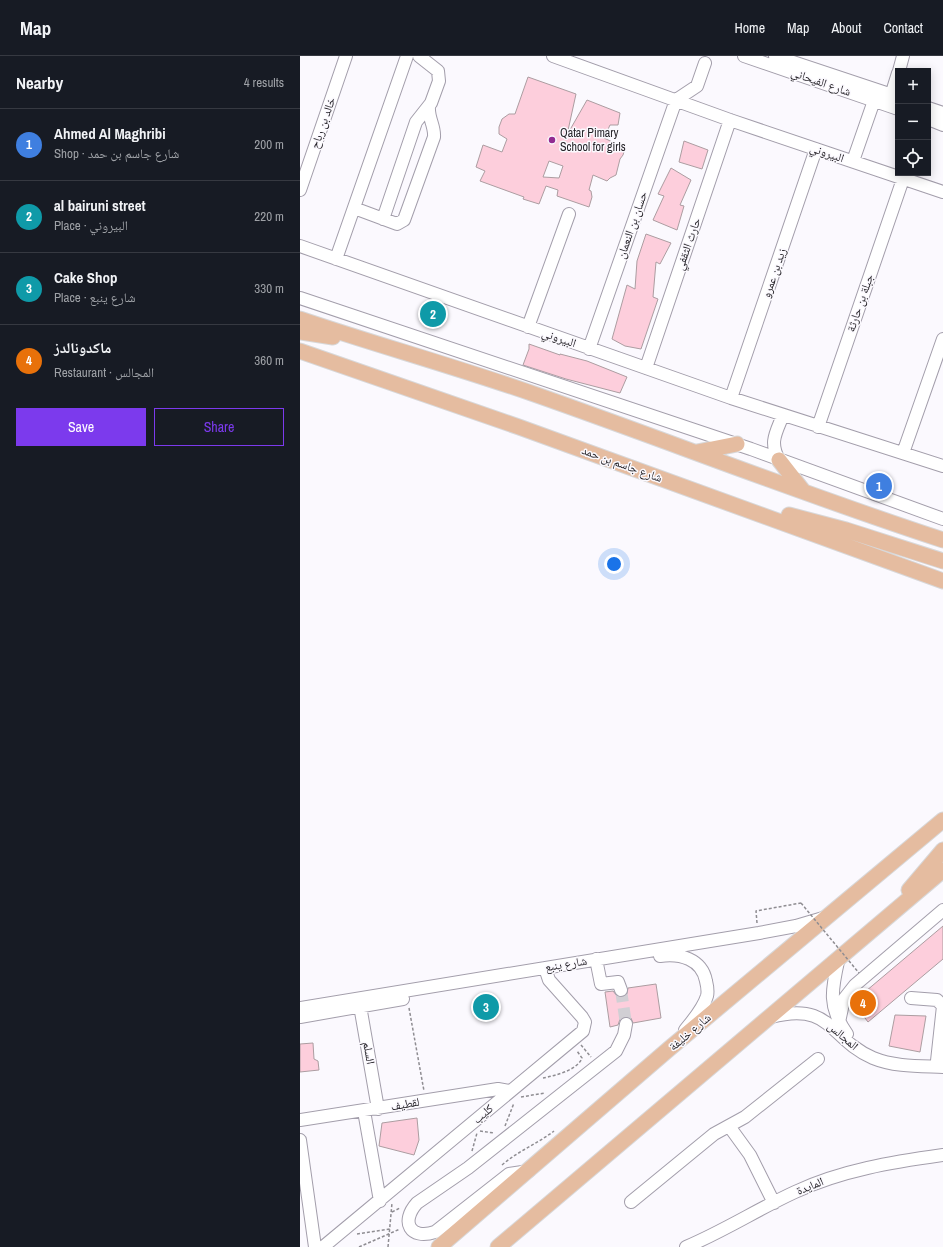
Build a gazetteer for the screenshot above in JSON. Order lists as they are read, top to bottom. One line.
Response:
{"streets":{"main road":["شارع جاسم بن حمد","شارع خليفة"],"street":["شارع الفيحاني","خالد بن رباح","البيروني","حسان بن النعمان","حارث الثقفي","زيد بن عمرو","جبلة بن حارثة","شارع ينبع","المجالس","السلم","لقطيف","كليب","المايدة"]},"crossings":[["شارع الفيحاني","البيروني"],["البيروني","حسان بن النعمان"],["البيروني","حارث الثقفي"],["البيروني","زيد بن عمرو"],["البيروني","جبلة بن حارثة"],["شارع ينبع","شارع خليفة"],["شارع ينبع","السلم"],["شارع ينبع","كليب"],["السلم","لقطيف"],["لقطيف","كليب"]],"places":["Qatar Pimary School for girls"],"page":{"header":"Map","nav":["Home","Map","About","Contact"],"heading":["Nearby","4 results"],"map_buttons":["+","−"],"list":[{"mark":"1","name":"Ahmed Al Maghribi","note":"Shop · شارع جاسم بن حمد","value":"200 m"},{"mark":"2","name":"al bairuni street","note":"Place · البيروني","value":"220 m"},{"mark":"3","name":"Cake Shop","note":"Place · شارع ينبع","value":"330 m"},{"mark":"4","name":"ماكدونالدز","note":"Restaurant · المجالس","value":"360 m"}],"pins":["2","1","4","3"],"buttons":["Save","Share"]}}
